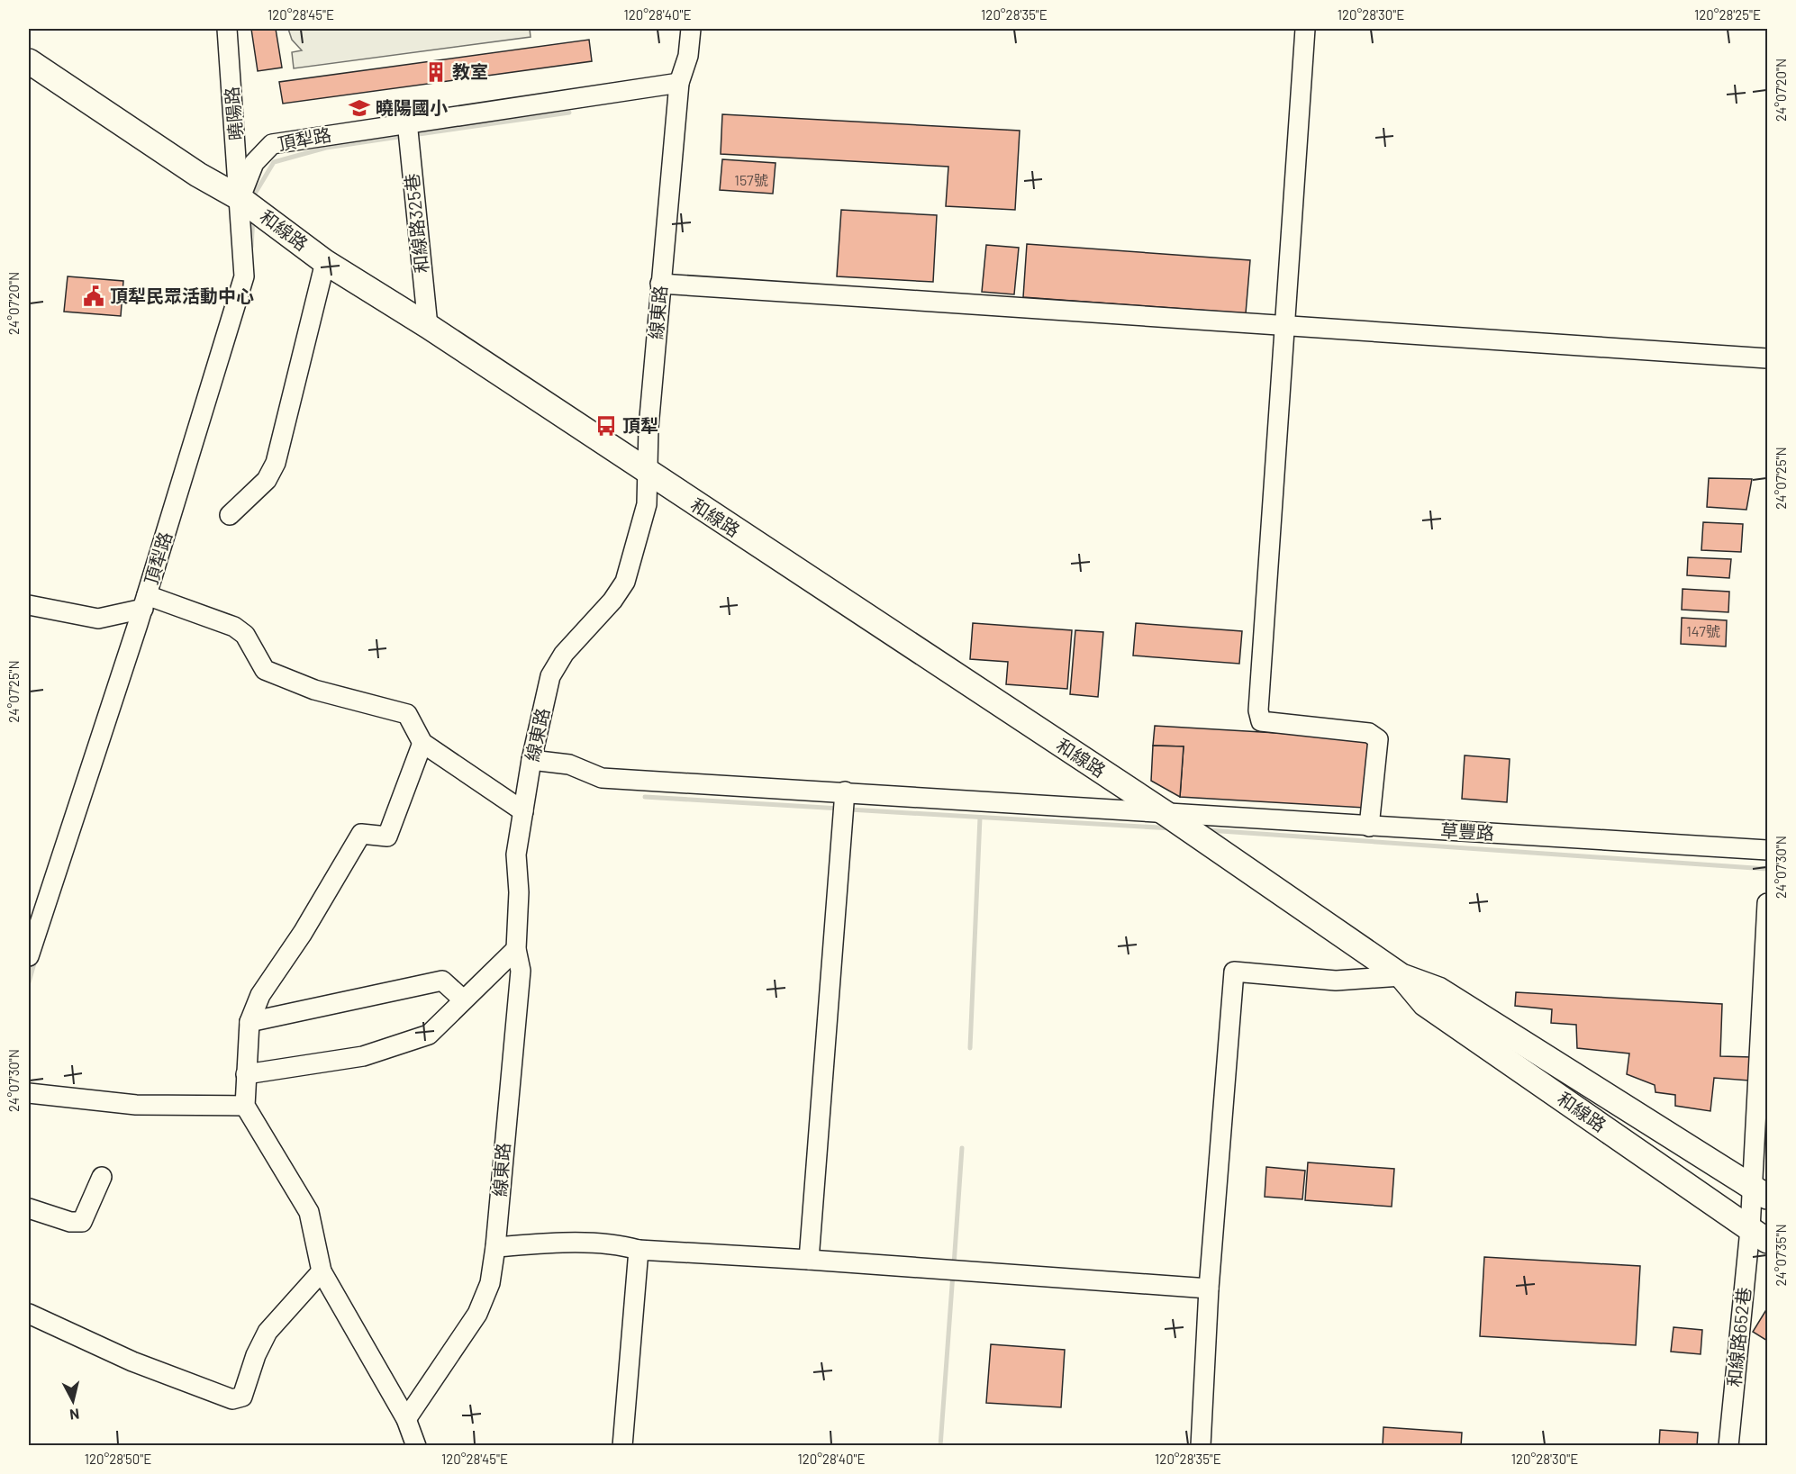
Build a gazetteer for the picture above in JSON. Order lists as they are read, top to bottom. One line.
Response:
{"streets":{"main road":["和線路"],"street":["曉陽路","頂犁路","和線路325巷","線東路","草豐路","和線路652巷"]},"crossings":[["曉陽路","頂犁路"],["曉陽路","和線路"],["頂犁路","和線路325巷"],["頂犁路","和線路"],["頂犁路","線東路"],["和線路325巷","和線路"],["和線路","線東路"],["和線路","草豐路"],["和線路","和線路652巷"],["線東路","草豐路"]],"places":{"building":["教室"],"school or university":["曉陽國小"],"public building":["頂犁民眾活動中心"],"bus stop":["頂犁"]},"house_numbers":["157號","147號"],"north":"bottom","coordinates":["120°28'45\"E","120°28'40\"E","120°28'35\"E","120°28'30\"E","120°28'25\"E","24°07'20\"N","24°07'25\"N","24°07'30\"N","24°07'35\"N","120°28'50\"E"]}
